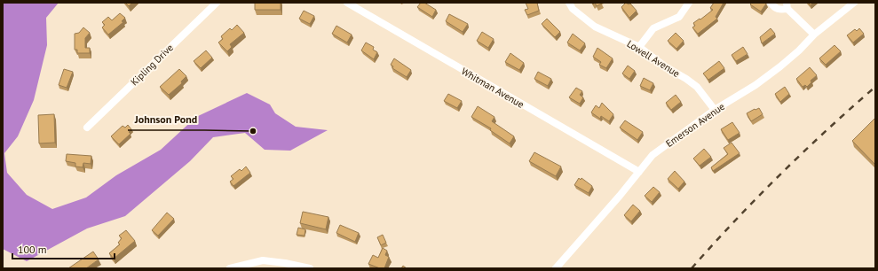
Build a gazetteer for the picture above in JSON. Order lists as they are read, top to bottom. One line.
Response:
{"streets":{"street":["Lowell Avenue","Kipling Drive","Whitman Avenue","Emerson Avenue"]},"crossings":[["Lowell Avenue","Emerson Avenue"],["Whitman Avenue","Emerson Avenue"]],"places":["Johnson Pond"],"scale_bar":"100 m"}
